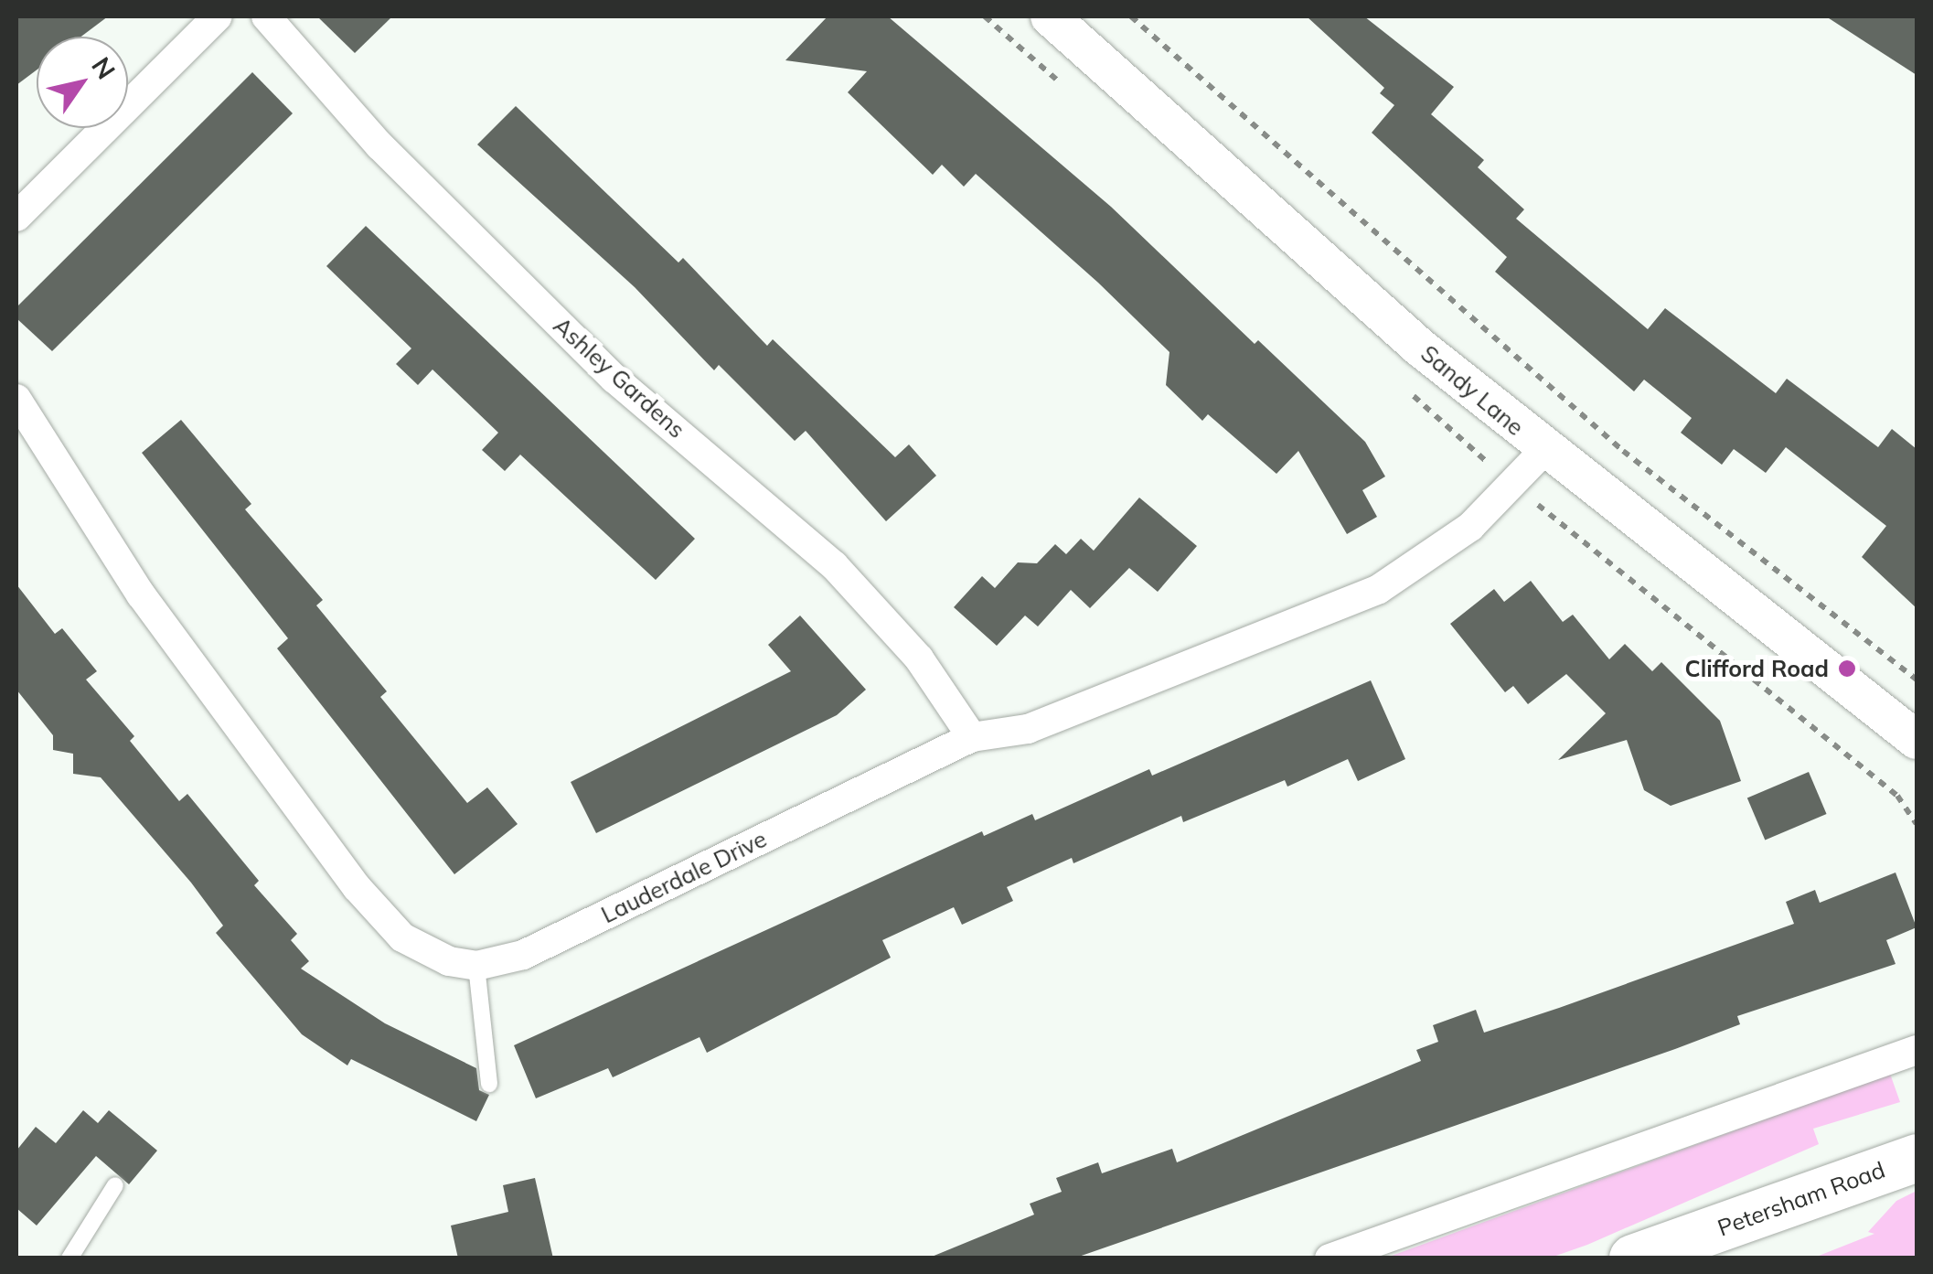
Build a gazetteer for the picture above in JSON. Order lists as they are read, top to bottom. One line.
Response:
{"streets":{"main road":["Petersham Road"],"street":["Ashley Gardens","Sandy Lane","Lauderdale Drive"]},"crossings":[["Ashley Gardens","Lauderdale Drive"],["Sandy Lane","Lauderdale Drive"]],"places":["Clifford Road"],"north":"top right"}
